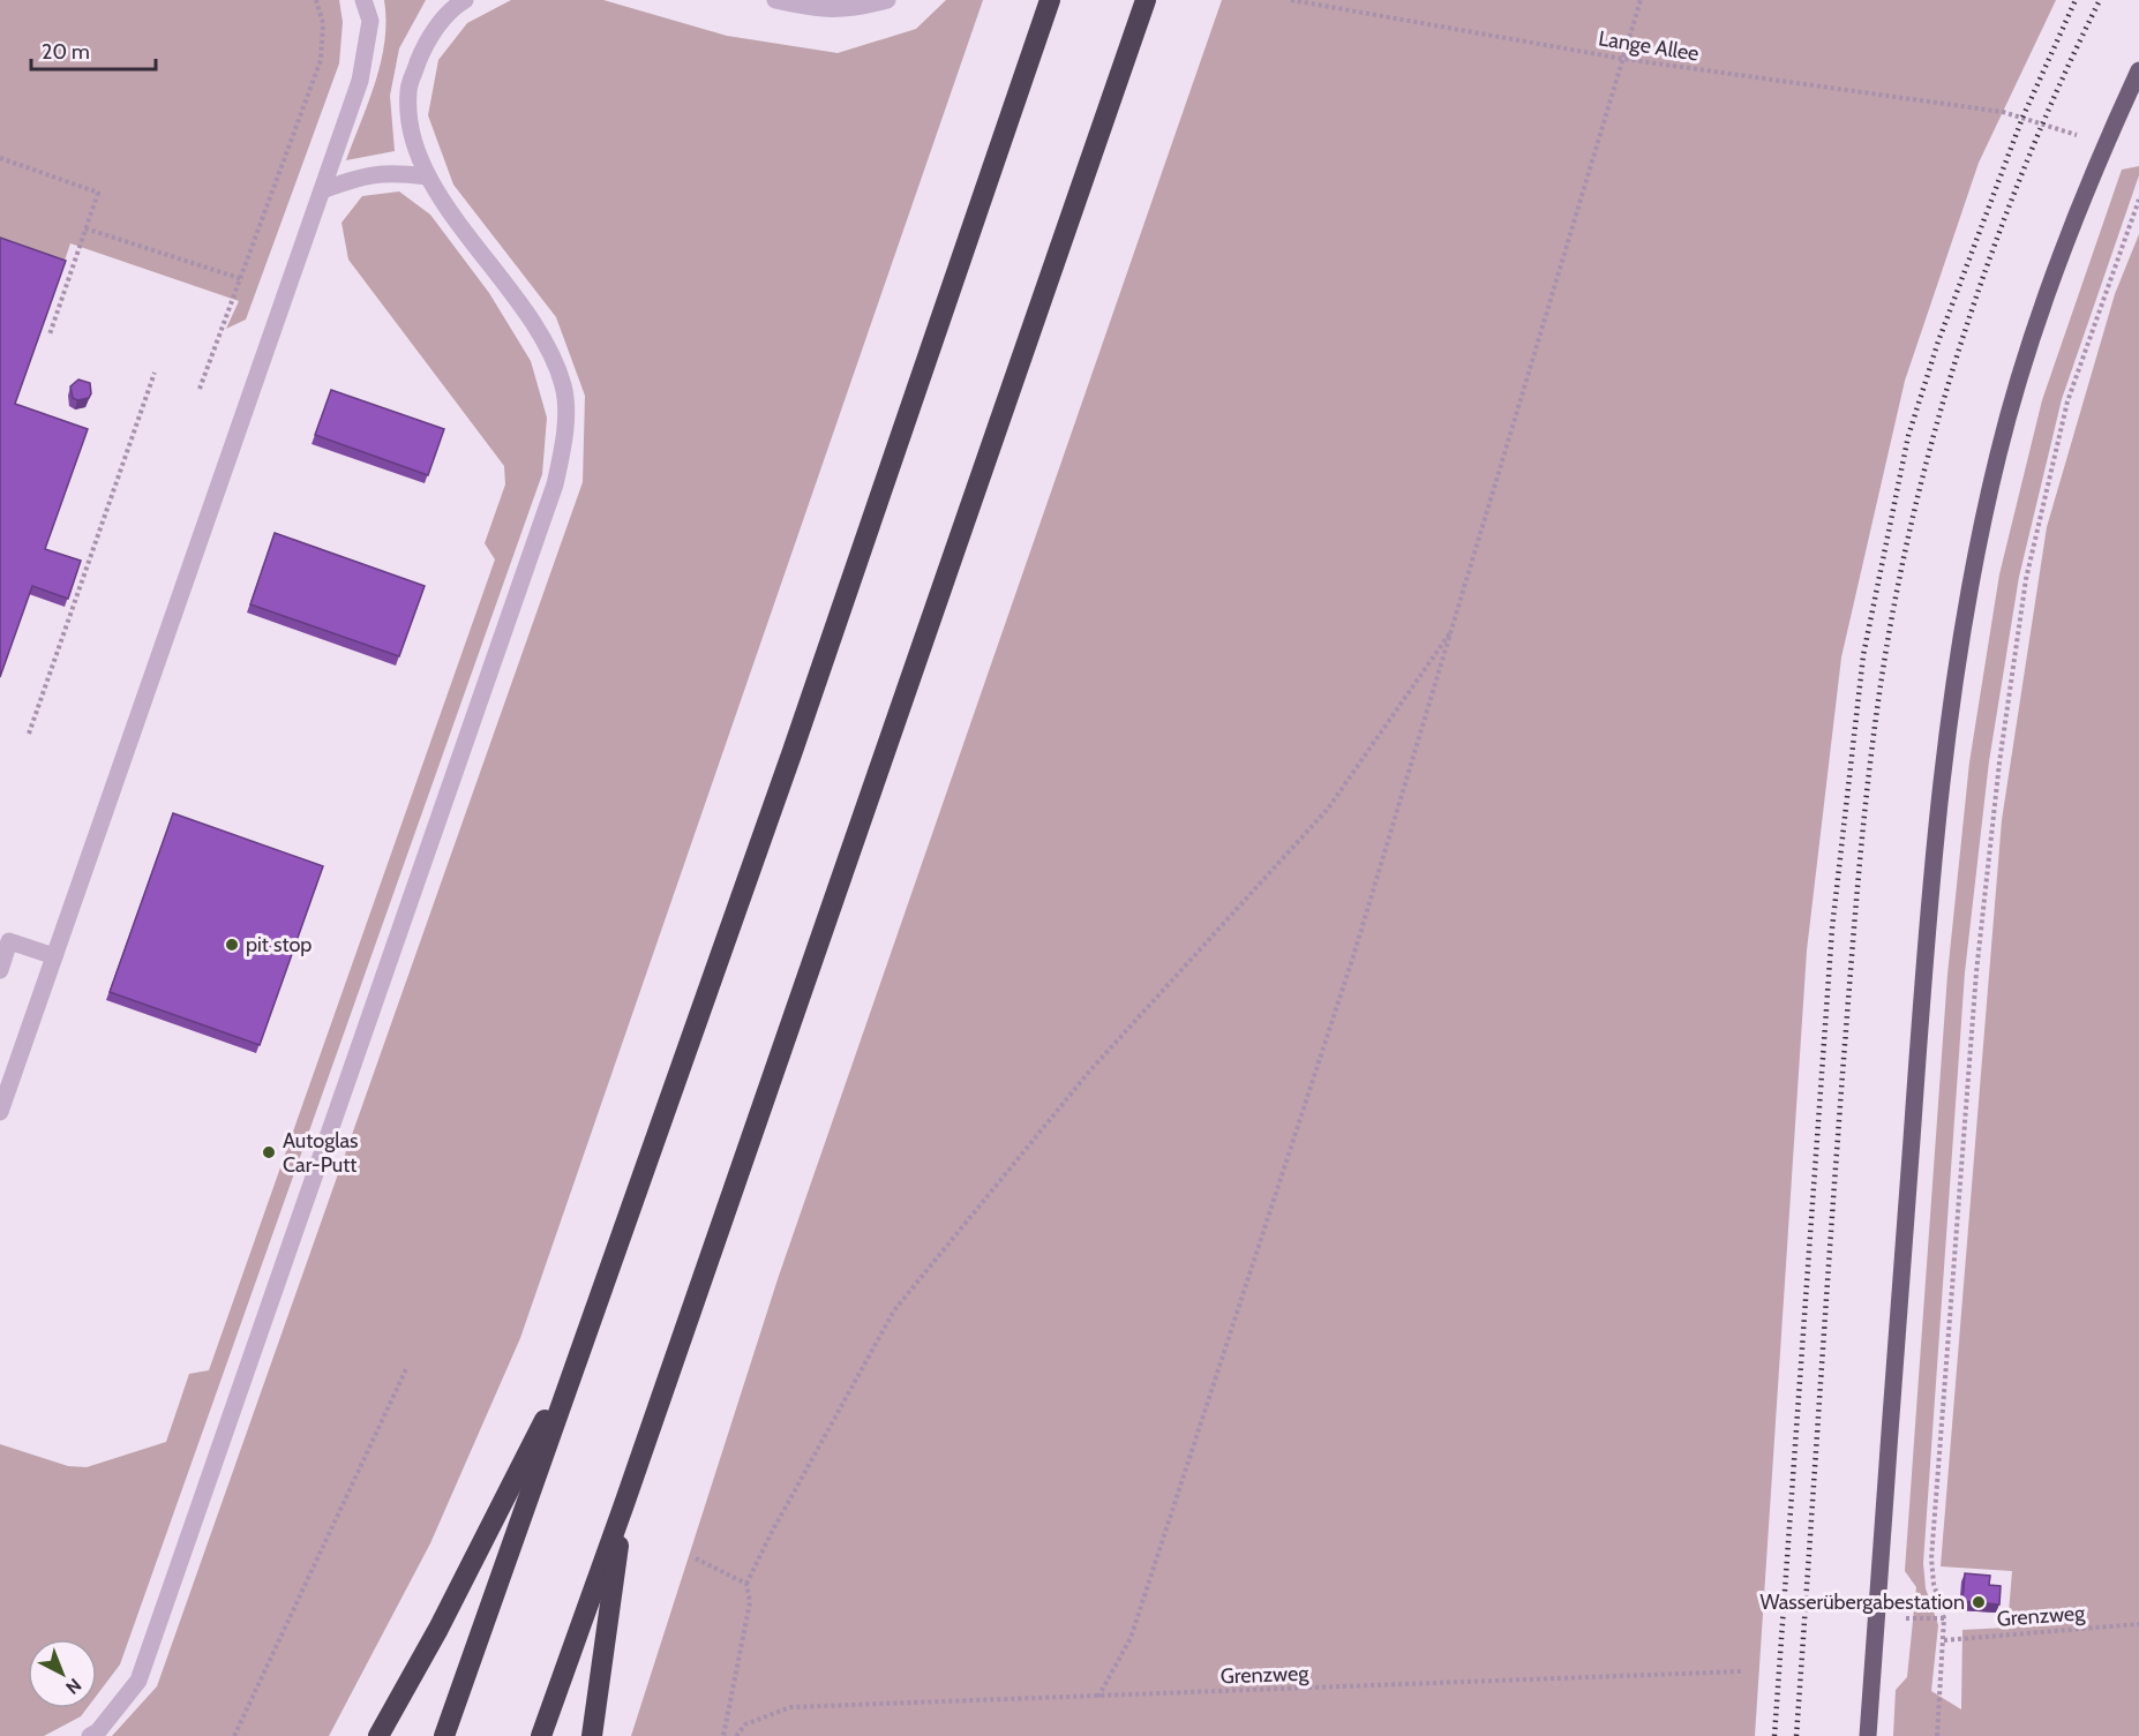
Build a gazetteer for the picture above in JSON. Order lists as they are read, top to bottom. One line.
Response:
{"streets":{"path":["Lange Allee","Grenzweg"]},"places":["pit stop","Autoglas Car-Putt","Wasserübergabestation"],"scale_bar":"20 m","north":"bottom right"}
